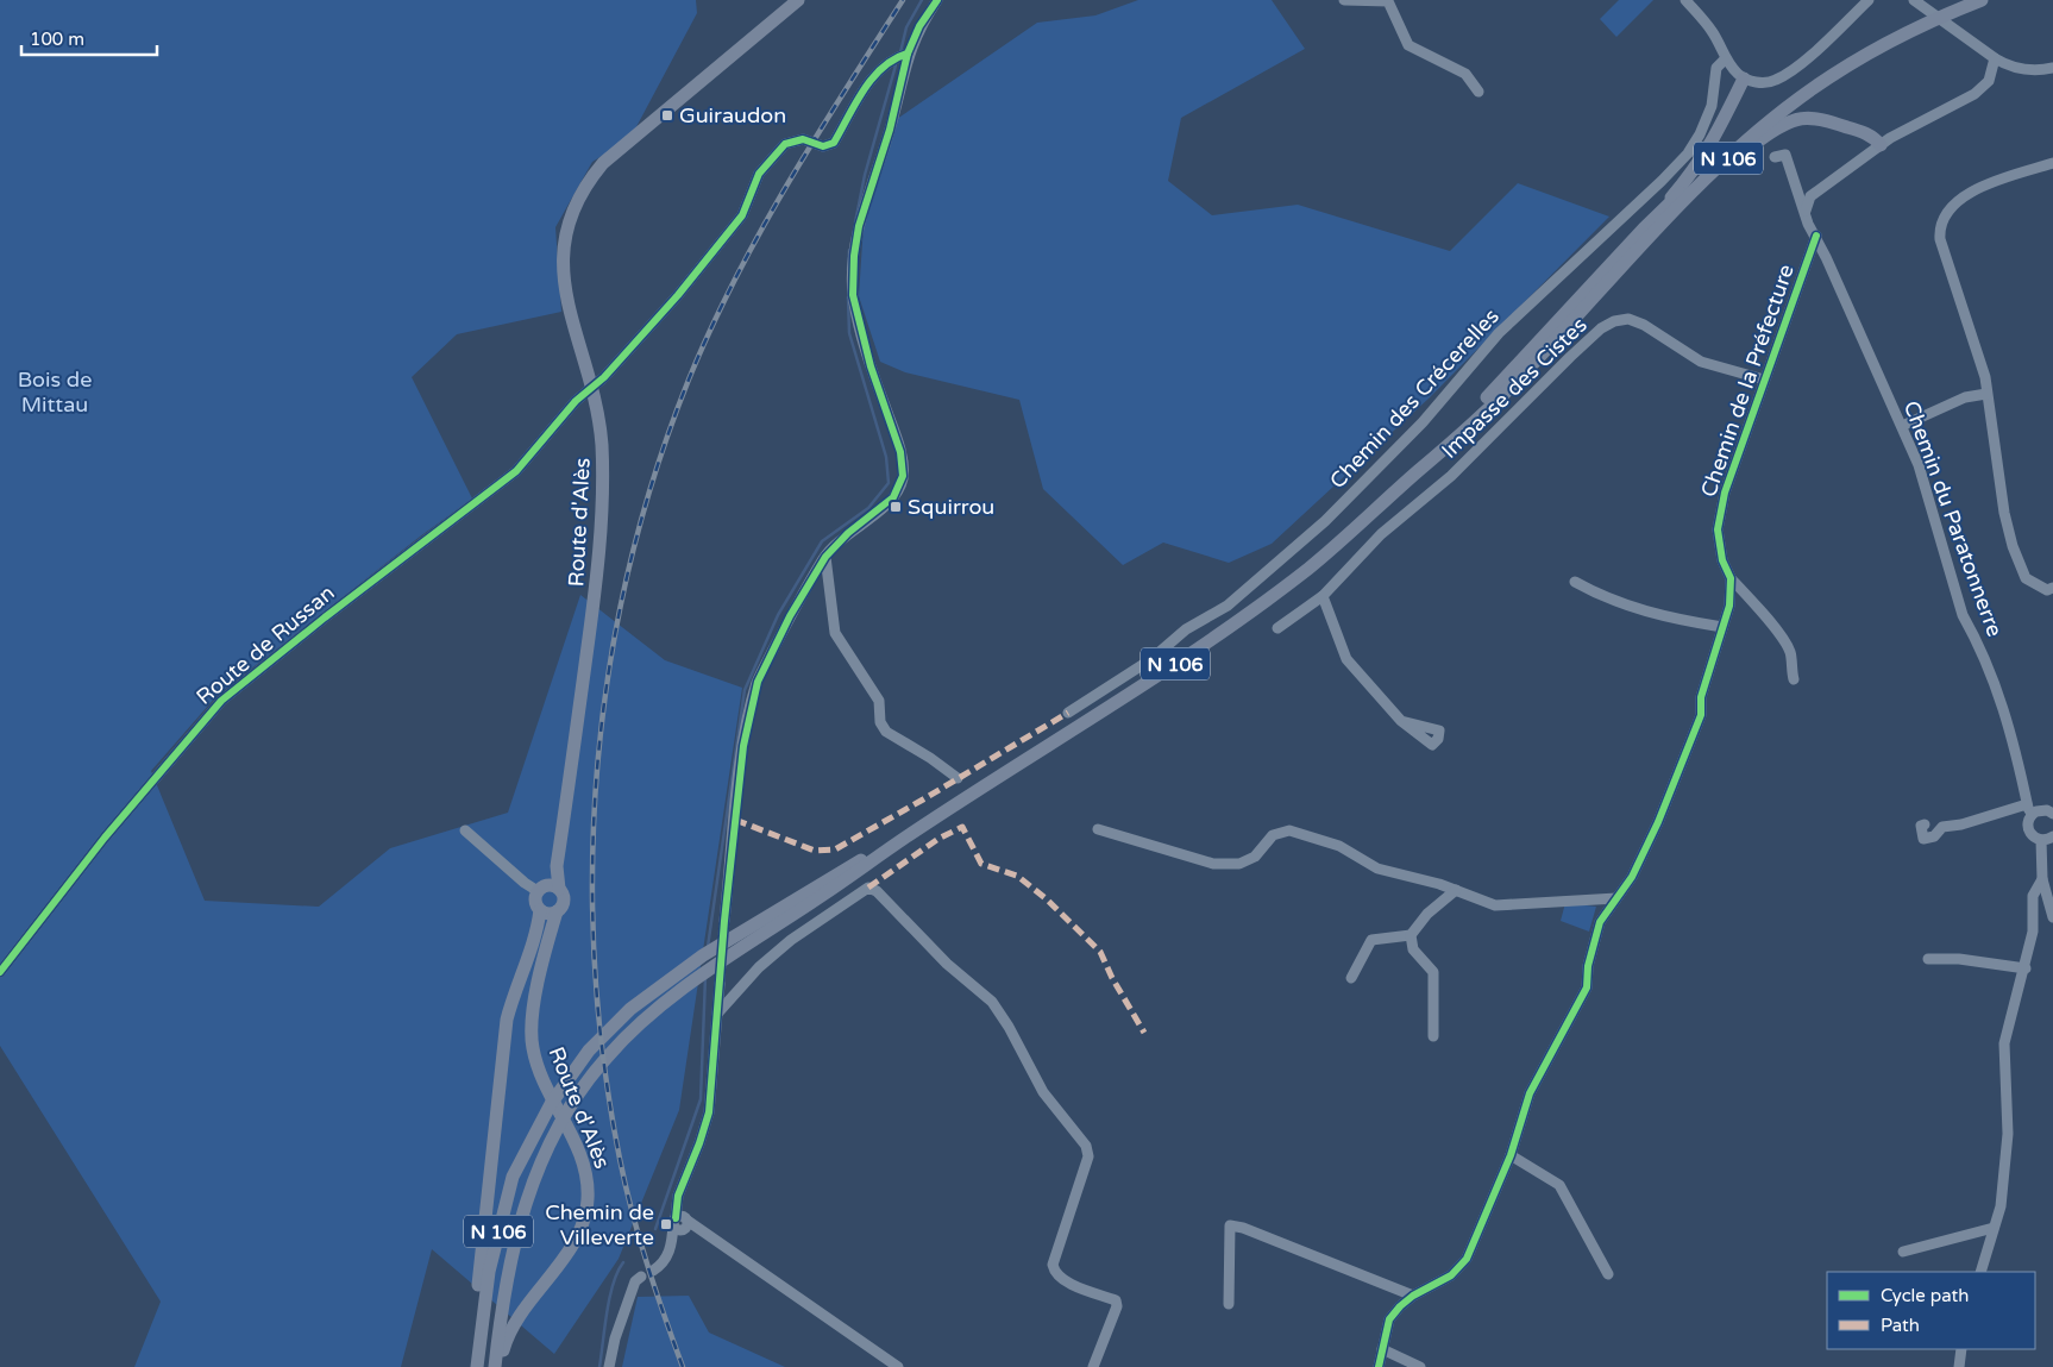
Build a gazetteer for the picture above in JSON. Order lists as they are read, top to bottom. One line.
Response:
{"streets":{"main road":["N 106","Route d'Alès"],"street":["Chemin de la Préfecture","Impasse des Cistes","Chemin des Crécerelles","Chemin du Paratonnerre","Route de Russan"]},"crossings":[["N 106","Route d'Alès"],["Chemin de la Préfecture","Impasse des Cistes"],["Chemin de la Préfecture","Chemin du Paratonnerre"],["Route d'Alès","Route de Russan"]],"parks":["Bois de Mittau"],"places":{"transit":["Guiraudon","Squirrou","Chemin de Villeverte"]},"legend":["Cycle path","Path"],"scale_bar":"100 m"}
